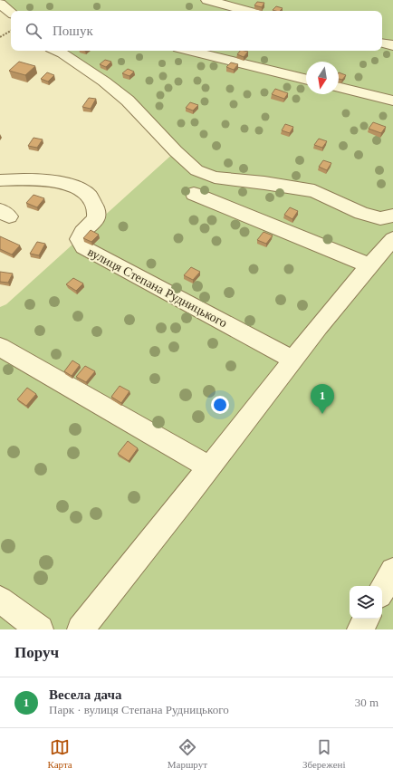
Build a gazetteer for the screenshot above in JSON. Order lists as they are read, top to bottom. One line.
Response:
{"streets":{"street":["вулиця Степана Рудницького"]},"north":"bottom","page":{"search":"Пошук","pins":"1","heading":"Поруч","list":[{"mark":"1","name":"Весела дача","note":"Парк · вулиця Степана Рудницького","value":"30 m"}],"nav":["Карта","Маршрут","Збережені"]}}
